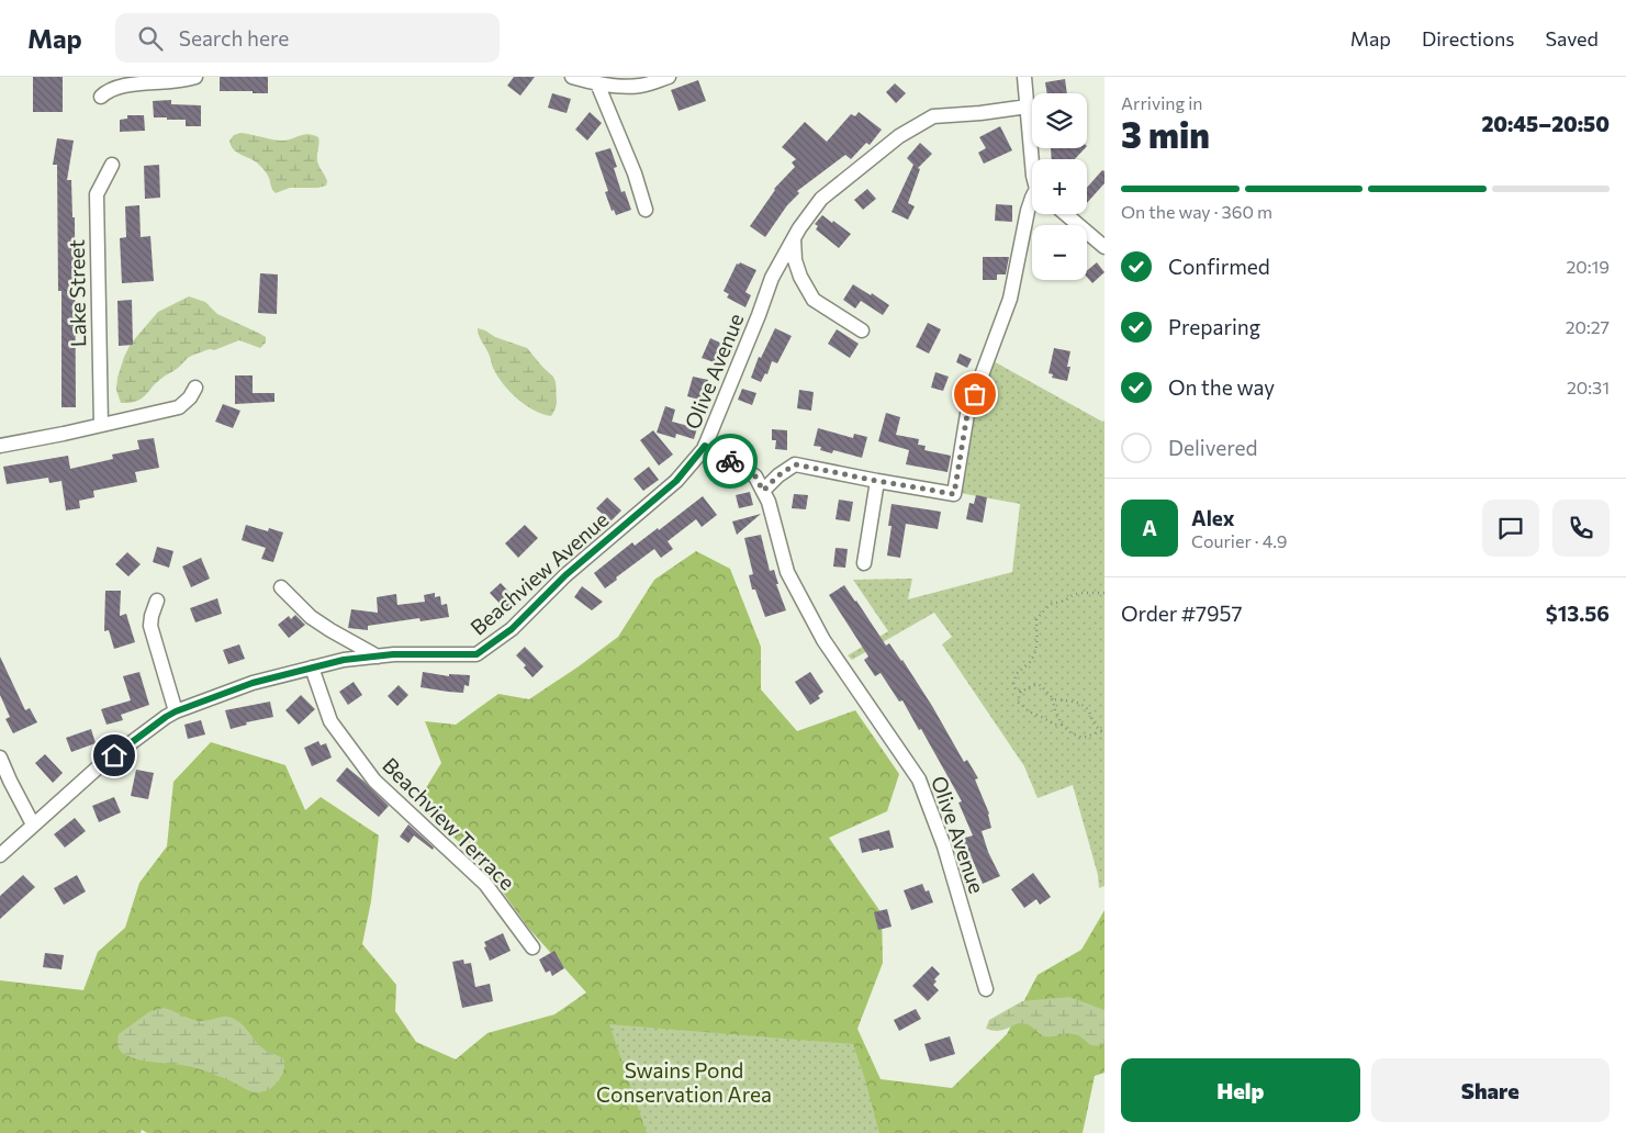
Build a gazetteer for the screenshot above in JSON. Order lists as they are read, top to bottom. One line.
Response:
{"streets":{"street":["Lake Street","Olive Avenue","Beachview Avenue","Beachview Terrace"]},"crossings":[["Olive Avenue","Beachview Avenue"],["Beachview Avenue","Beachview Terrace"]],"parks":["Swains Pond Conservation Area"],"page":{"header":"Map","search":"Search here","nav":["Map","Directions","Saved"],"heading":["3 min","Arriving in","20:45–20:50"],"panel":["Alex","Courier · 4.9","Order #7957","$13.56"],"map_buttons":["+","−"],"bar":"On the way · 360 m","list":[["Confirmed","20:19"],["Preparing","20:27"],["On the way","20:31"],"Delivered"],"round":"A","buttons":["Help","Share"]}}
